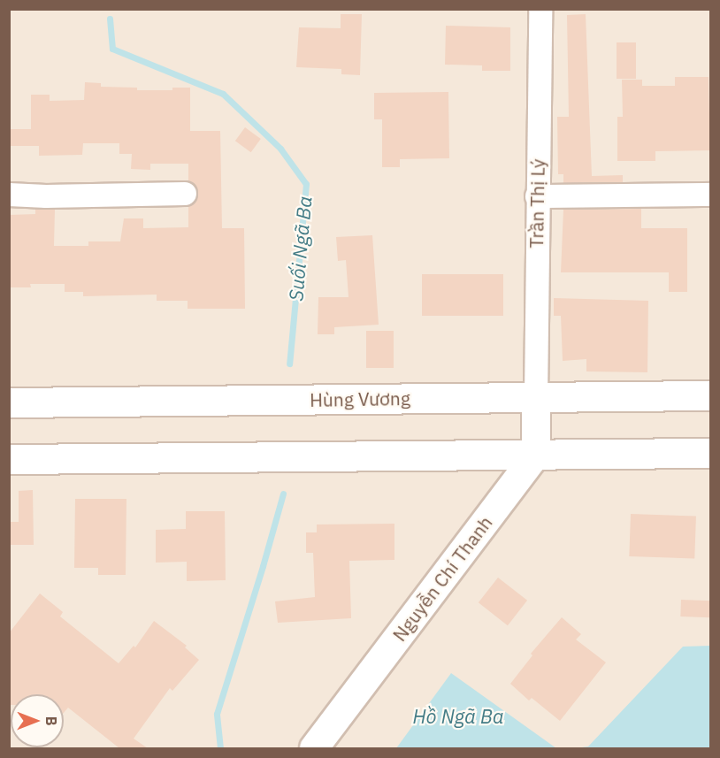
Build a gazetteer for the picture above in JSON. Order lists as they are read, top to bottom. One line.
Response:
{"streets":{"main road":["Hùng Vương"],"street":["Trần Thị Lý","Nguyễn Chí Thanh"]},"crossings":[["Trần Thị Lý","Hùng Vương"]],"water":["Suối Ngã Ba","Hồ Ngã Ba"],"north":"right"}
